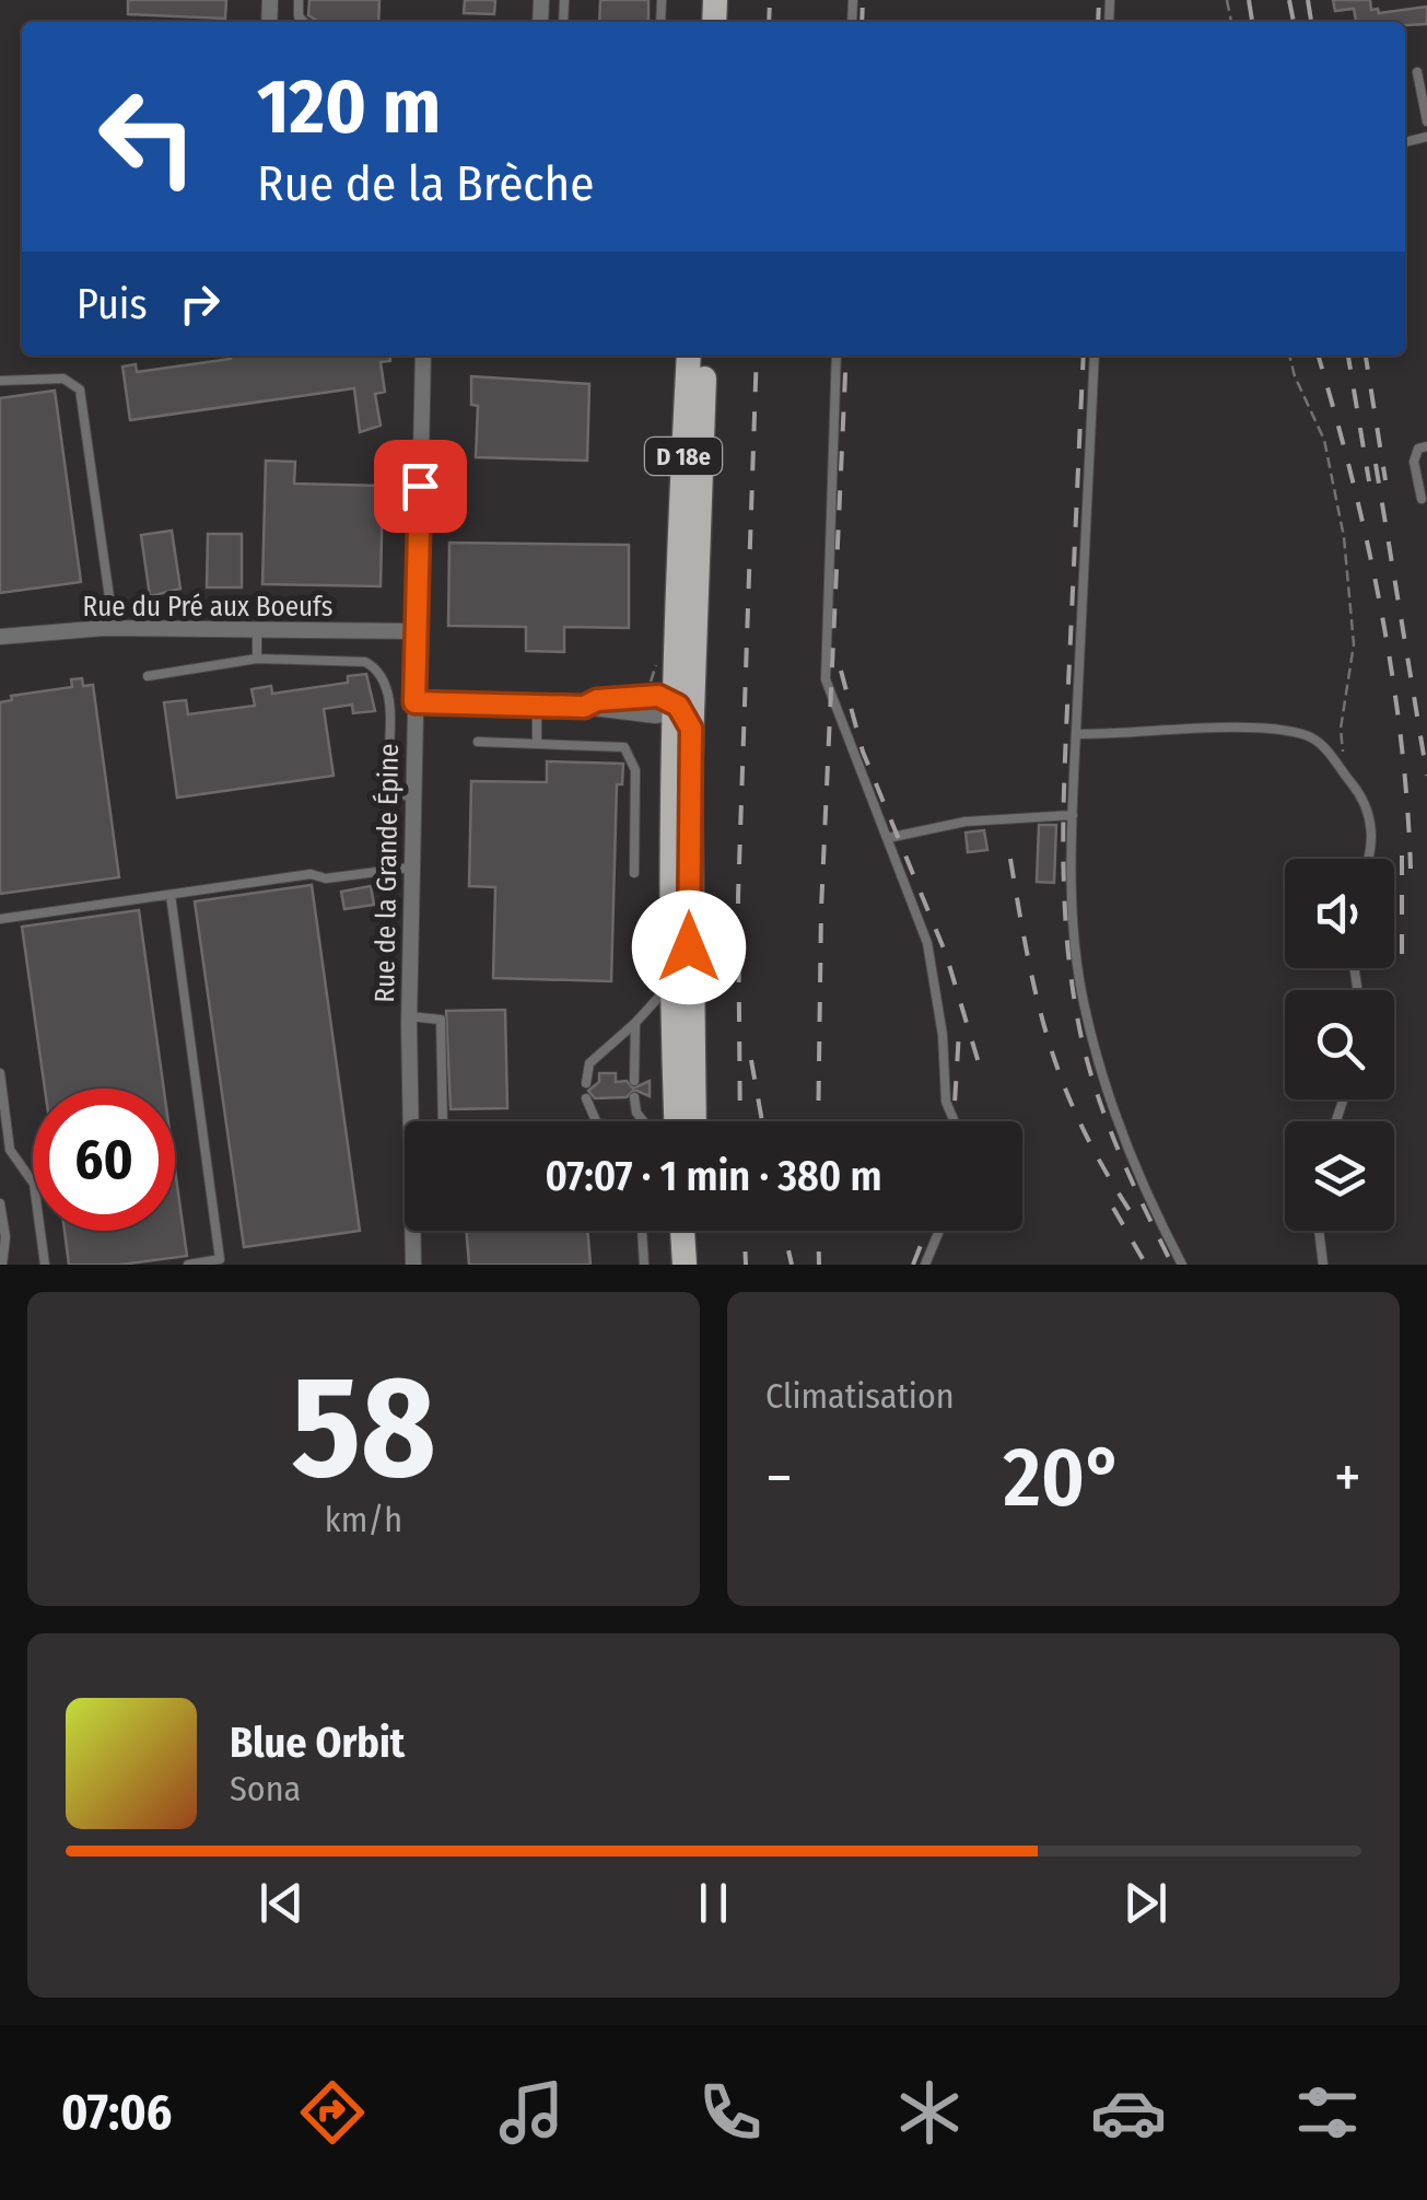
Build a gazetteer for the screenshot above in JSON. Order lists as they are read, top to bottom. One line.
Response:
{"streets":{"main road":["D 18e"],"street":["Rue du Pré aux Boeufs","Rue de la Grande Épine"]},"crossings":[["Rue du Pré aux Boeufs","Rue de la Grande Épine"]],"page":{"turn":["120 m","Rue de la Brèche"],"then":"Puis","limit":"60","trip":"07:07 · 1 min · 380 m","tile":[["58","km/h"],"Climatisation"],"heat":["−","20°","+"],"song":["Blue Orbit","Sona"],"tabs":"07:06"}}
